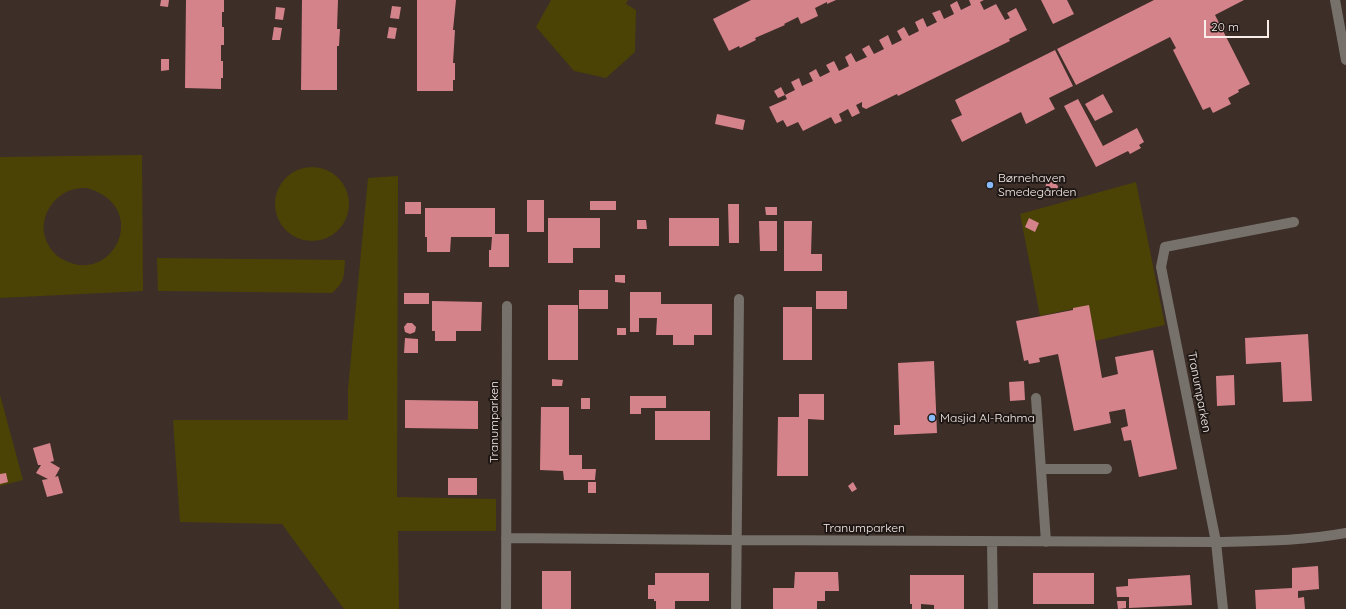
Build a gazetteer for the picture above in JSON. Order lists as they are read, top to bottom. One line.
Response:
{"streets":{"street":["Tranumparken"]},"places":["Børnehaven Smedegården","Masjid Al-Rahma"],"scale_bar":"20 m"}
